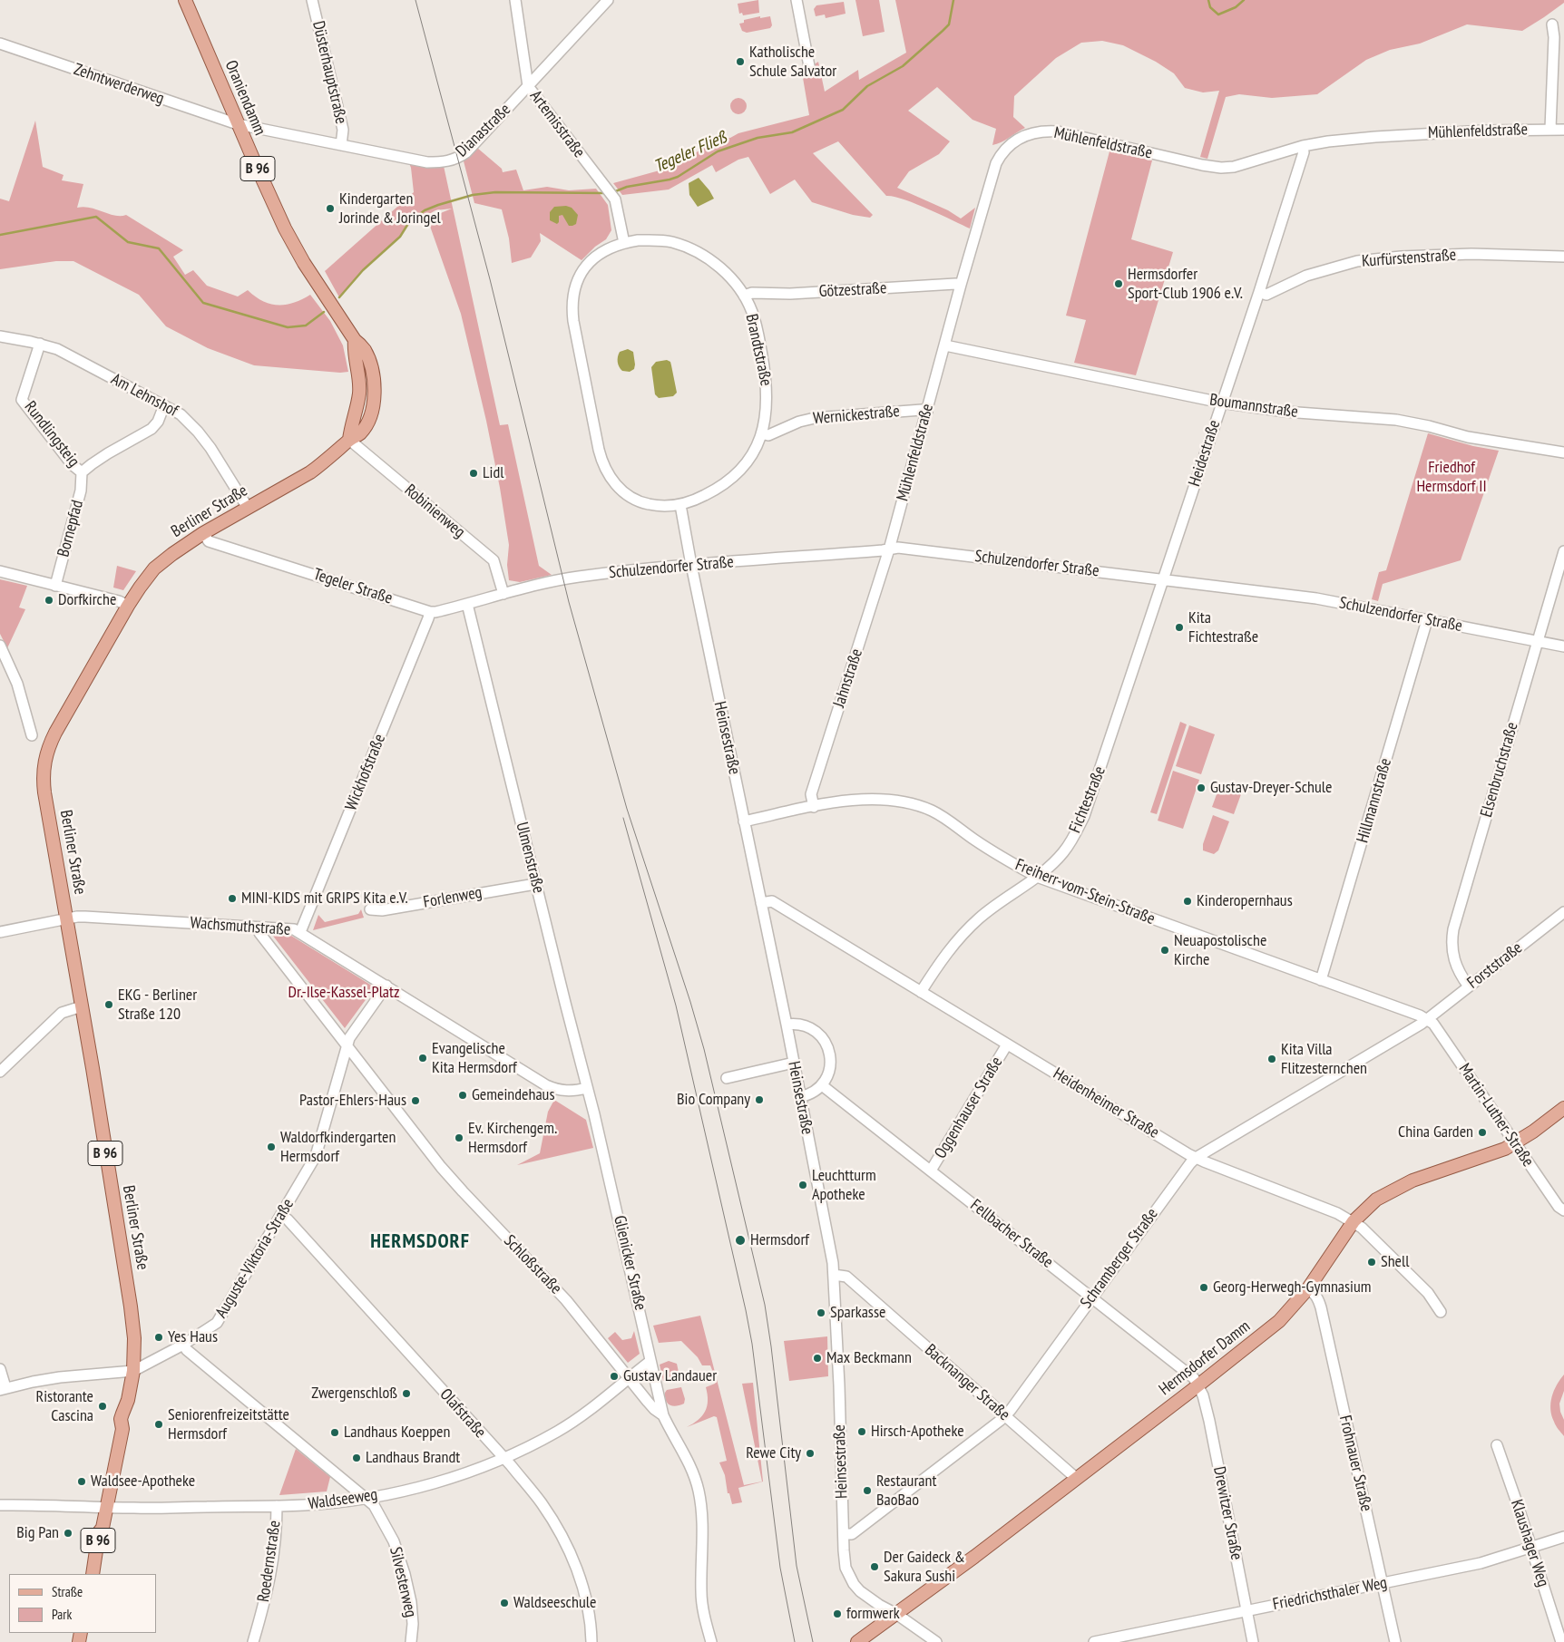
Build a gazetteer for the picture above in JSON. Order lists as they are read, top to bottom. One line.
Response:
{"streets":{"main road":["Oraniendamm","B 96","Berliner Straße","Hermsdorfer Damm"],"street":["Düsterhauptstraße","Zehntwerderweg","Artemisstraße","Dianastraße","Mühlenfeldstraße","Kurfürstenstraße","Götzestraße","Brandtstraße","Am Lehnshof","Boumannstraße","Wernickestraße","Rundlingsteig","Heidestraße","Robinienweg","Bornepfad","Schulzendorfer Straße","Tegeler Straße","Jahnstraße","Heinsestraße","Elsenbruchstraße","Wickhofstraße","Fichtestraße","Hillmannstraße","Ulmenstraße","Freiherr-vom-Stein-Straße","Forlenweg","Wachsmuthstraße","Forststraße","Heidenheimer Straße","Oggenhauser Straße","Martin-Luther-Straße","Fellbacher Straße","Auguste-Viktoria-Straße","Schramberger Straße","Glienicker Straße","Schloßstraße","Backnanger Straße","Olafstraße","Frohnauer Straße","Waldseeweg","Drewitzer Straße","Klaushager Weg","Roedernstraße","Silvesterweg","Friedrichsthaler Weg"]},"crossings":[["Düsterhauptstraße","Dianastraße"],["Zehntwerderweg","Oraniendamm"],["Zehntwerderweg","Dianastraße"],["Oraniendamm","Dianastraße"],["Oraniendamm","Berliner Straße"],["Oraniendamm","Robinienweg"],["Artemisstraße","Dianastraße"],["Artemisstraße","Brandtstraße"],["Mühlenfeldstraße","Götzestraße"],["Mühlenfeldstraße","Boumannstraße"],["Mühlenfeldstraße","Wernickestraße"],["Mühlenfeldstraße","Heidestraße"],["Mühlenfeldstraße","Schulzendorfer Straße"],["Mühlenfeldstraße","Jahnstraße"],["Kurfürstenstraße","Heidestraße"],["Götzestraße","Brandtstraße"],["Brandtstraße","Wernickestraße"],["Am Lehnshof","Rundlingsteig"],["Am Lehnshof","Berliner Straße"],["Boumannstraße","Heidestraße"],["Rundlingsteig","Bornepfad"],["Heidestraße","Schulzendorfer Straße"],["Heidestraße","Fichtestraße"],["Berliner Straße","Robinienweg"],["Berliner Straße","Tegeler Straße"],["Berliner Straße","Wachsmuthstraße"],["Berliner Straße","Auguste-Viktoria-Straße"],["Berliner Straße","Waldseeweg"],["Robinienweg","Schulzendorfer Straße"],["Robinienweg","Tegeler Straße"],["Schulzendorfer Straße","Tegeler Straße"],["Schulzendorfer Straße","Jahnstraße"],["Schulzendorfer Straße","Heinsestraße"],["Schulzendorfer Straße","Elsenbruchstraße"],["Schulzendorfer Straße","Fichtestraße"],["Schulzendorfer Straße","Hillmannstraße"],["Tegeler Straße","Wickhofstraße"],["Tegeler Straße","Ulmenstraße"],["Jahnstraße","Freiherr-vom-Stein-Straße"],["Heinsestraße","Freiherr-vom-Stein-Straße"],["Heinsestraße","Heidenheimer Straße"],["Heinsestraße","Schramberger Straße"],["Heinsestraße","Hermsdorfer Damm"],["Heinsestraße","Backnanger Straße"],["Elsenbruchstraße","Forststraße"],["Wickhofstraße","Wachsmuthstraße"],["Fichtestraße","Freiherr-vom-Stein-Straße"],["Fichtestraße","Heidenheimer Straße"],["Hillmannstraße","Freiherr-vom-Stein-Straße"],["Ulmenstraße","Forlenweg"],["Ulmenstraße","Wachsmuthstraße"],["Ulmenstraße","Glienicker Straße"],["Freiherr-vom-Stein-Straße","Forststraße"],["Freiherr-vom-Stein-Straße","Martin-Luther-Straße"],["Freiherr-vom-Stein-Straße","Schramberger Straße"],["Wachsmuthstraße","Auguste-Viktoria-Straße"],["Wachsmuthstraße","Schloßstraße"],["Forststraße","Martin-Luther-Straße"],["Forststraße","Schramberger Straße"],["Heidenheimer Straße","Oggenhauser Straße"],["Heidenheimer Straße","Schramberger Straße"],["Heidenheimer Straße","Hermsdorfer Damm"],["Oggenhauser Straße","Fellbacher Straße"],["Martin-Luther-Straße","Schramberger Straße"],["Martin-Luther-Straße","Hermsdorfer Damm"],["Fellbacher Straße","Schramberger Straße"],["Fellbacher Straße","Hermsdorfer Damm"],["Fellbacher Straße","Drewitzer Straße"],["Auguste-Viktoria-Straße","Schloßstraße"],["Auguste-Viktoria-Straße","Olafstraße"],["Auguste-Viktoria-Straße","Silvesterweg"],["Schramberger Straße","Backnanger Straße"],["Glienicker Straße","Schloßstraße"],["Glienicker Straße","Waldseeweg"],["Schloßstraße","Waldseeweg"],["Hermsdorfer Damm","Backnanger Straße"],["Hermsdorfer Damm","Frohnauer Straße"],["Hermsdorfer Damm","Drewitzer Straße"],["Olafstraße","Waldseeweg"],["Frohnauer Straße","Friedrichsthaler Weg"],["Waldseeweg","Roedernstraße"],["Waldseeweg","Silvesterweg"],["Drewitzer Straße","Friedrichsthaler Weg"],["Klaushager Weg","Friedrichsthaler Weg"]],"districts":["HERMSDORF"],"water":["Tegeler Fließ"],"parks":["Friedhof Hermsdorf II","Dr.-Ilse-Kassel-Platz"],"places":["Katholische Schule Salvator","Kindergarten Jorinde & Joringel","Hermsdorfer Sport-Club 1906 e.V.","Lidl","Dorfkirche","Kita Fichtestraße","Gustav-Dreyer-Schule","MINI-KIDS mit GRIPS Kita e.V.","Kinderopernhaus","Neuapostolische Kirche","EKG - Berliner Straße 120","Evangelische Kita Hermsdorf","Kita Villa Flitzesternchen","Gemeindehaus","Bio Company","Pastor-Ehlers-Haus","China Garden","Ev. Kirchengem. Hermsdorf","Waldorfkindergarten Hermsdorf","Leuchtturm Apotheke","Hermsdorf","Shell","Georg-Herwegh-Gymnasium","Sparkasse","Yes Haus","Max Beckmann","Gustav Landauer","Zwergenschloß","Ristorante Cascina","Seniorenfreizeitstätte Hermsdorf","Hirsch-Apotheke","Landhaus Koeppen","Rewe City","Landhaus Brandt","Waldsee-Apotheke","Restaurant BaoBao","Big Pan","Der Gaideck & Sakura Sushi","Waldseeschule","formwerk"],"legend":["Straße","Park"]}
